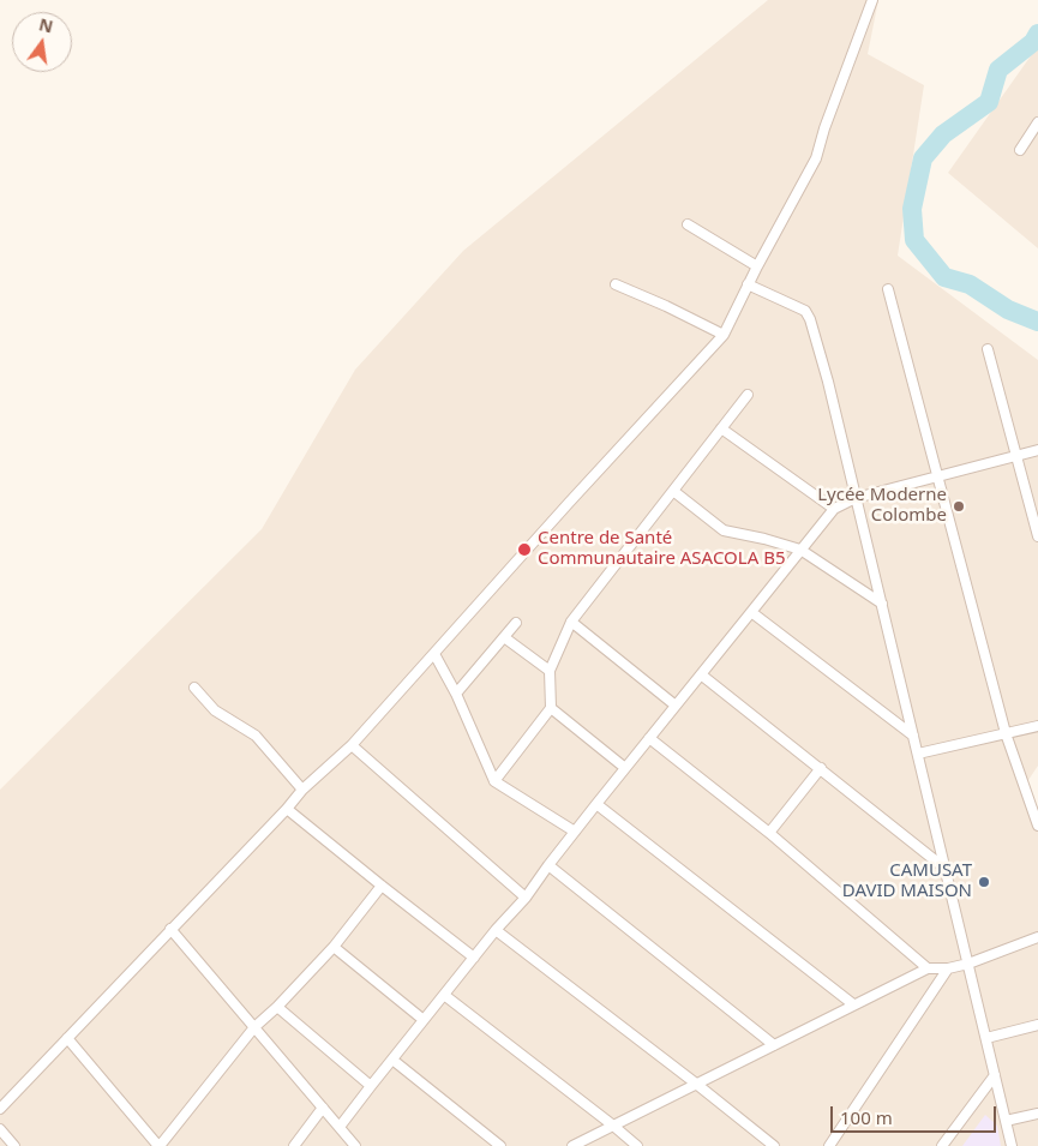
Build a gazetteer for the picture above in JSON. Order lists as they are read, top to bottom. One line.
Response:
{"places":["Lycée Moderne Colombe","Centre de Santé Communautaire ASACOLA B5","CAMUSAT DAVID MAISON"],"scale_bar":"100 m","north":"top"}
